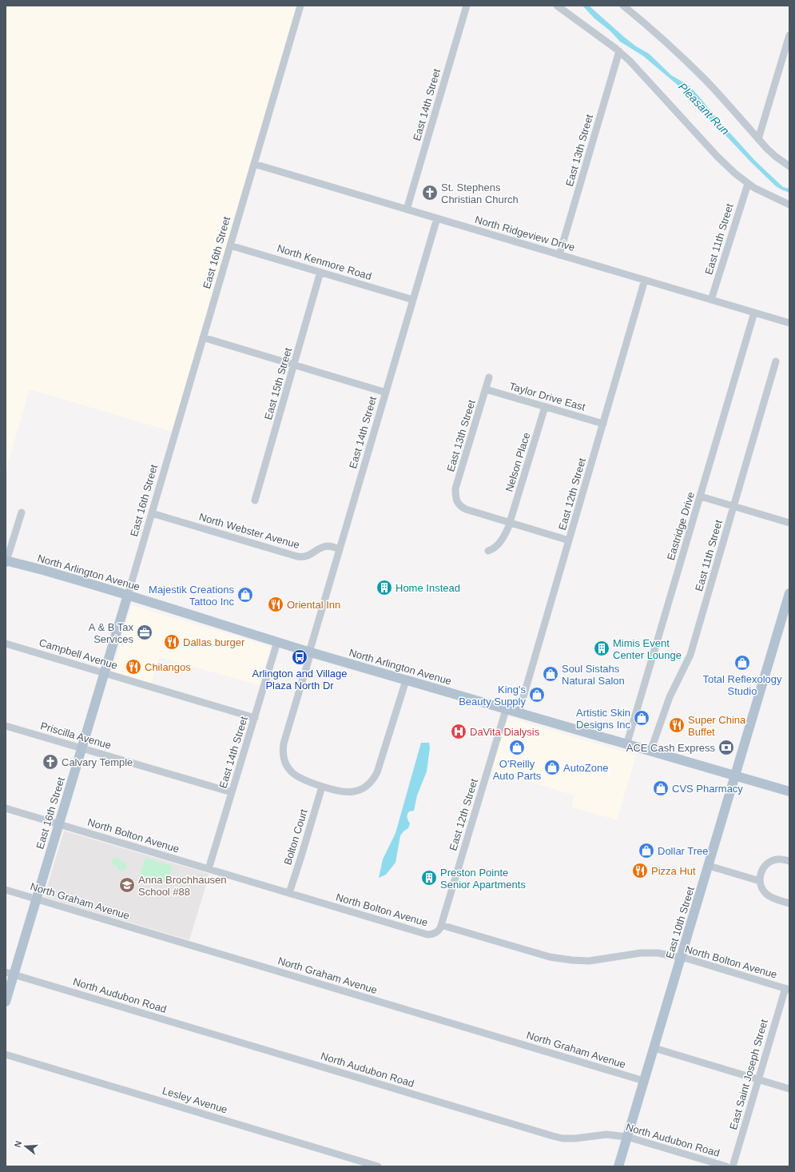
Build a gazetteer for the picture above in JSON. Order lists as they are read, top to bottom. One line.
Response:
{"streets":{"main road":["East 16th Street","North Arlington Avenue","East 10th Street"],"street":["East 14th Street","East 13th Street","North Ridgeview Drive","East 11th Street","North Kenmore Road","East 15th Street","Taylor Drive East","Nelson Place","East 12th Street","Eastridge Drive","North Webster Avenue","Campbell Avenue","Priscilla Avenue","North Bolton Avenue","Bolton Court","North Graham Avenue","North Audubon Road","East Saint Joseph Street","Lesley Avenue"]},"crossings":[["East 14th Street","North Ridgeview Drive"],["East 14th Street","North Kenmore Road"],["East 14th Street","North Webster Avenue"],["East 14th Street","North Arlington Avenue"],["East 14th Street","Campbell Avenue"],["East 14th Street","Priscilla Avenue"],["East 14th Street","North Bolton Avenue"],["East 14th Street","Bolton Court"],["East 13th Street","North Ridgeview Drive"],["East 13th Street","Taylor Drive East"],["East 13th Street","Nelson Place"],["North Ridgeview Drive","East 11th Street"],["North Ridgeview Drive","East 16th Street"],["North Ridgeview Drive","East 12th Street"],["North Ridgeview Drive","Eastridge Drive"],["East 11th Street","North Arlington Avenue"],["East 16th Street","North Kenmore Road"],["East 16th Street","North Webster Avenue"],["East 16th Street","North Arlington Avenue"],["East 16th Street","Campbell Avenue"],["East 16th Street","Priscilla Avenue"],["East 16th Street","North Bolton Avenue"],["East 16th Street","North Graham Avenue"],["East 16th Street","North Audubon Road"],["North Kenmore Road","East 15th Street"],["Taylor Drive East","Nelson Place"],["Taylor Drive East","East 12th Street"],["East 12th Street","North Arlington Avenue"],["East 12th Street","North Bolton Avenue"],["Eastridge Drive","North Arlington Avenue"],["North Arlington Avenue","East 10th Street"],["North Bolton Avenue","Bolton Court"],["North Bolton Avenue","East 10th Street"],["North Bolton Avenue","East Saint Joseph Street"],["North Graham Avenue","East 10th Street"],["East 10th Street","North Audubon Road"]],"water":["Pleasant Run"],"places":{"church":["St. Stephens Christian Church","Calvary Temple"],"building":["Home Instead","Mimis Event Center Lounge","Preston Pointe Senior Apartments"],"shop":["Majestik Creations Tattoo Inc","Total Reflexology Studio","Soul Sistahs Natural Salon","King's Beauty Supply","Artistic Skin Designs Inc","O'Reilly Auto Parts","AutoZone","CVS Pharmacy","Dollar Tree"],"restaurant":["Oriental Inn","Dallas burger","Chilangos","Super China Buffet","Pizza Hut"],"office":["A & B Tax Services"],"bus stop":["Arlington and Village Plaza North Dr"],"hospital":["DaVita Dialysis"],"bank":["ACE Cash Express"],"school or university":["Anna Brochhausen School #88"]},"north":"left"}
